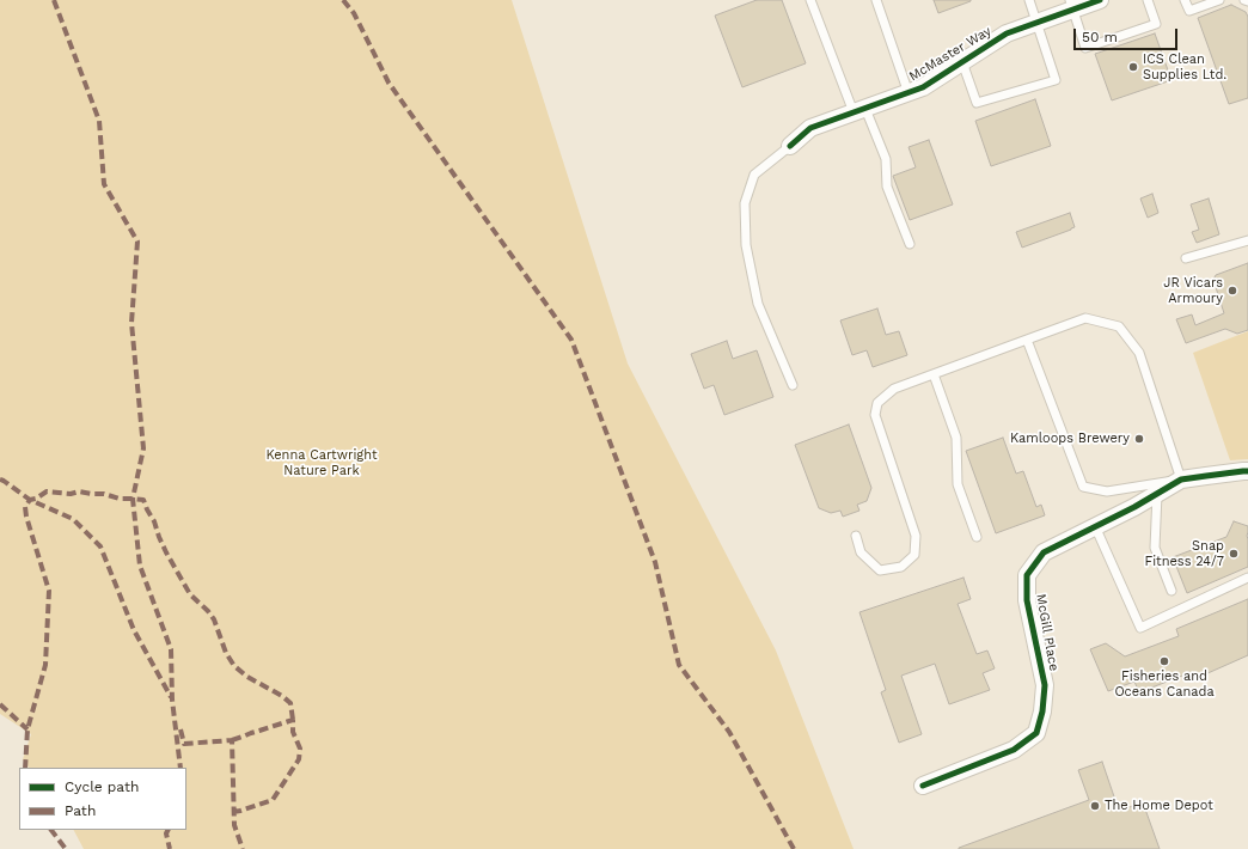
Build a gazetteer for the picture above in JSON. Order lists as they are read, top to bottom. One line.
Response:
{"streets":{"street":["McMaster Way","McGill Place"]},"parks":["Kenna Cartwright Nature Park"],"places":["ICS Clean Supplies Ltd.","JR Vicars Armoury","Kamloops Brewery","Snap Fitness 24/7","Fisheries and Oceans Canada","The Home Depot"],"legend":["Cycle path","Path"],"scale_bar":"50 m"}
